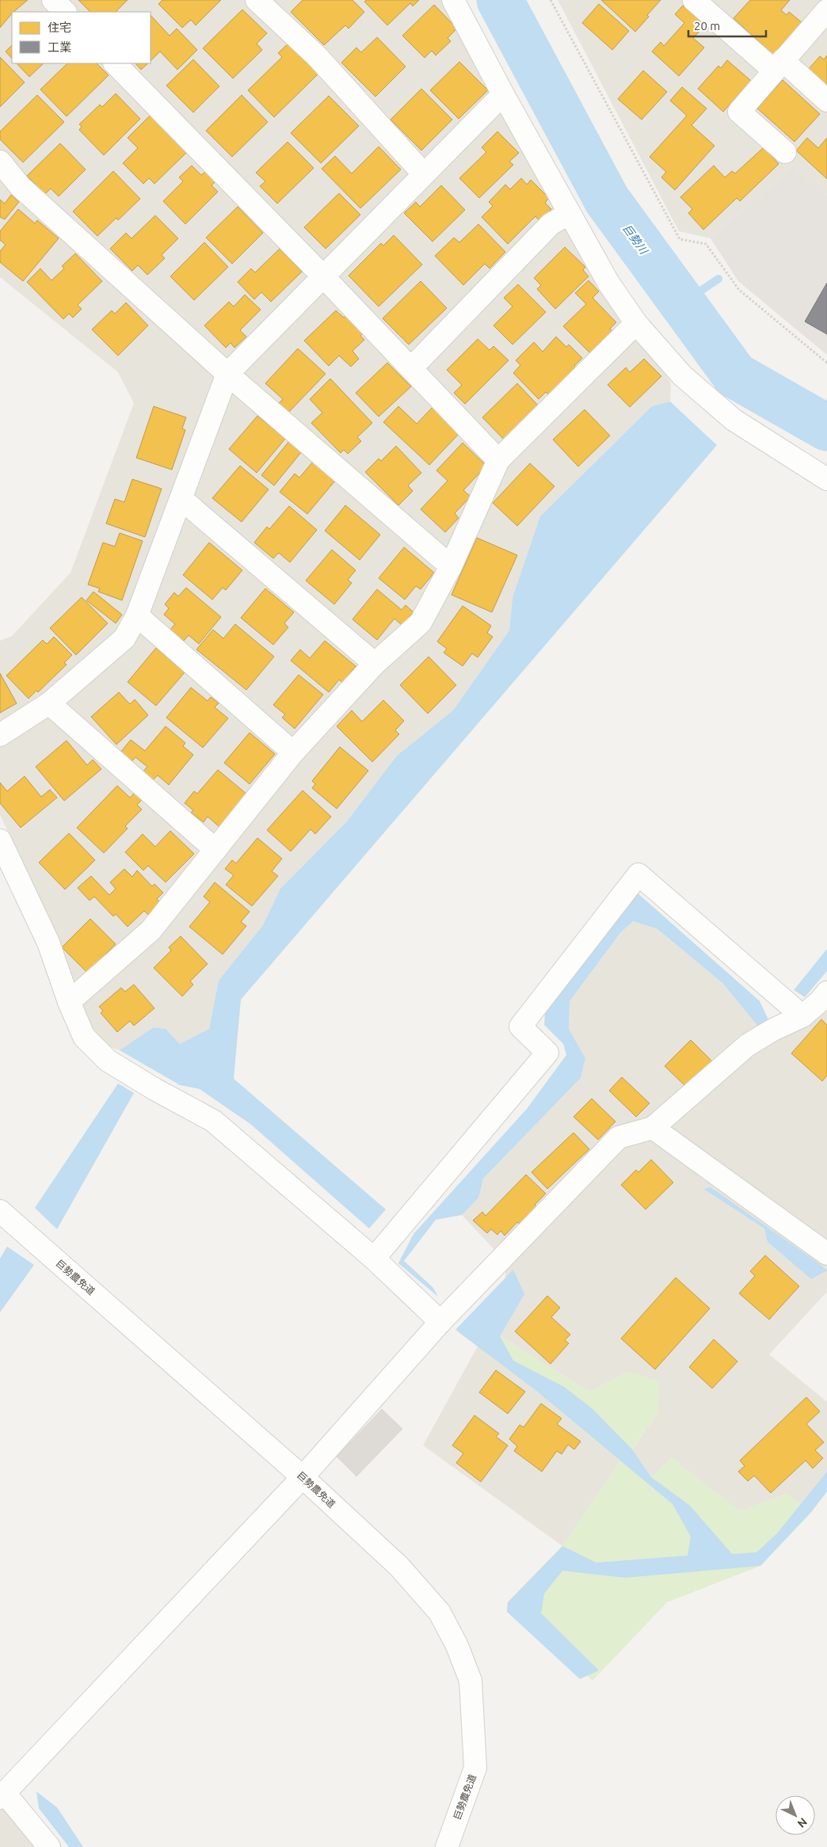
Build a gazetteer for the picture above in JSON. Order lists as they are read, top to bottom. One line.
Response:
{"streets":{"street":["巨勢農免道"]},"water":["巨勢川"],"legend":["住宅","工業"],"scale_bar":"20 m","north":"bottom right"}
